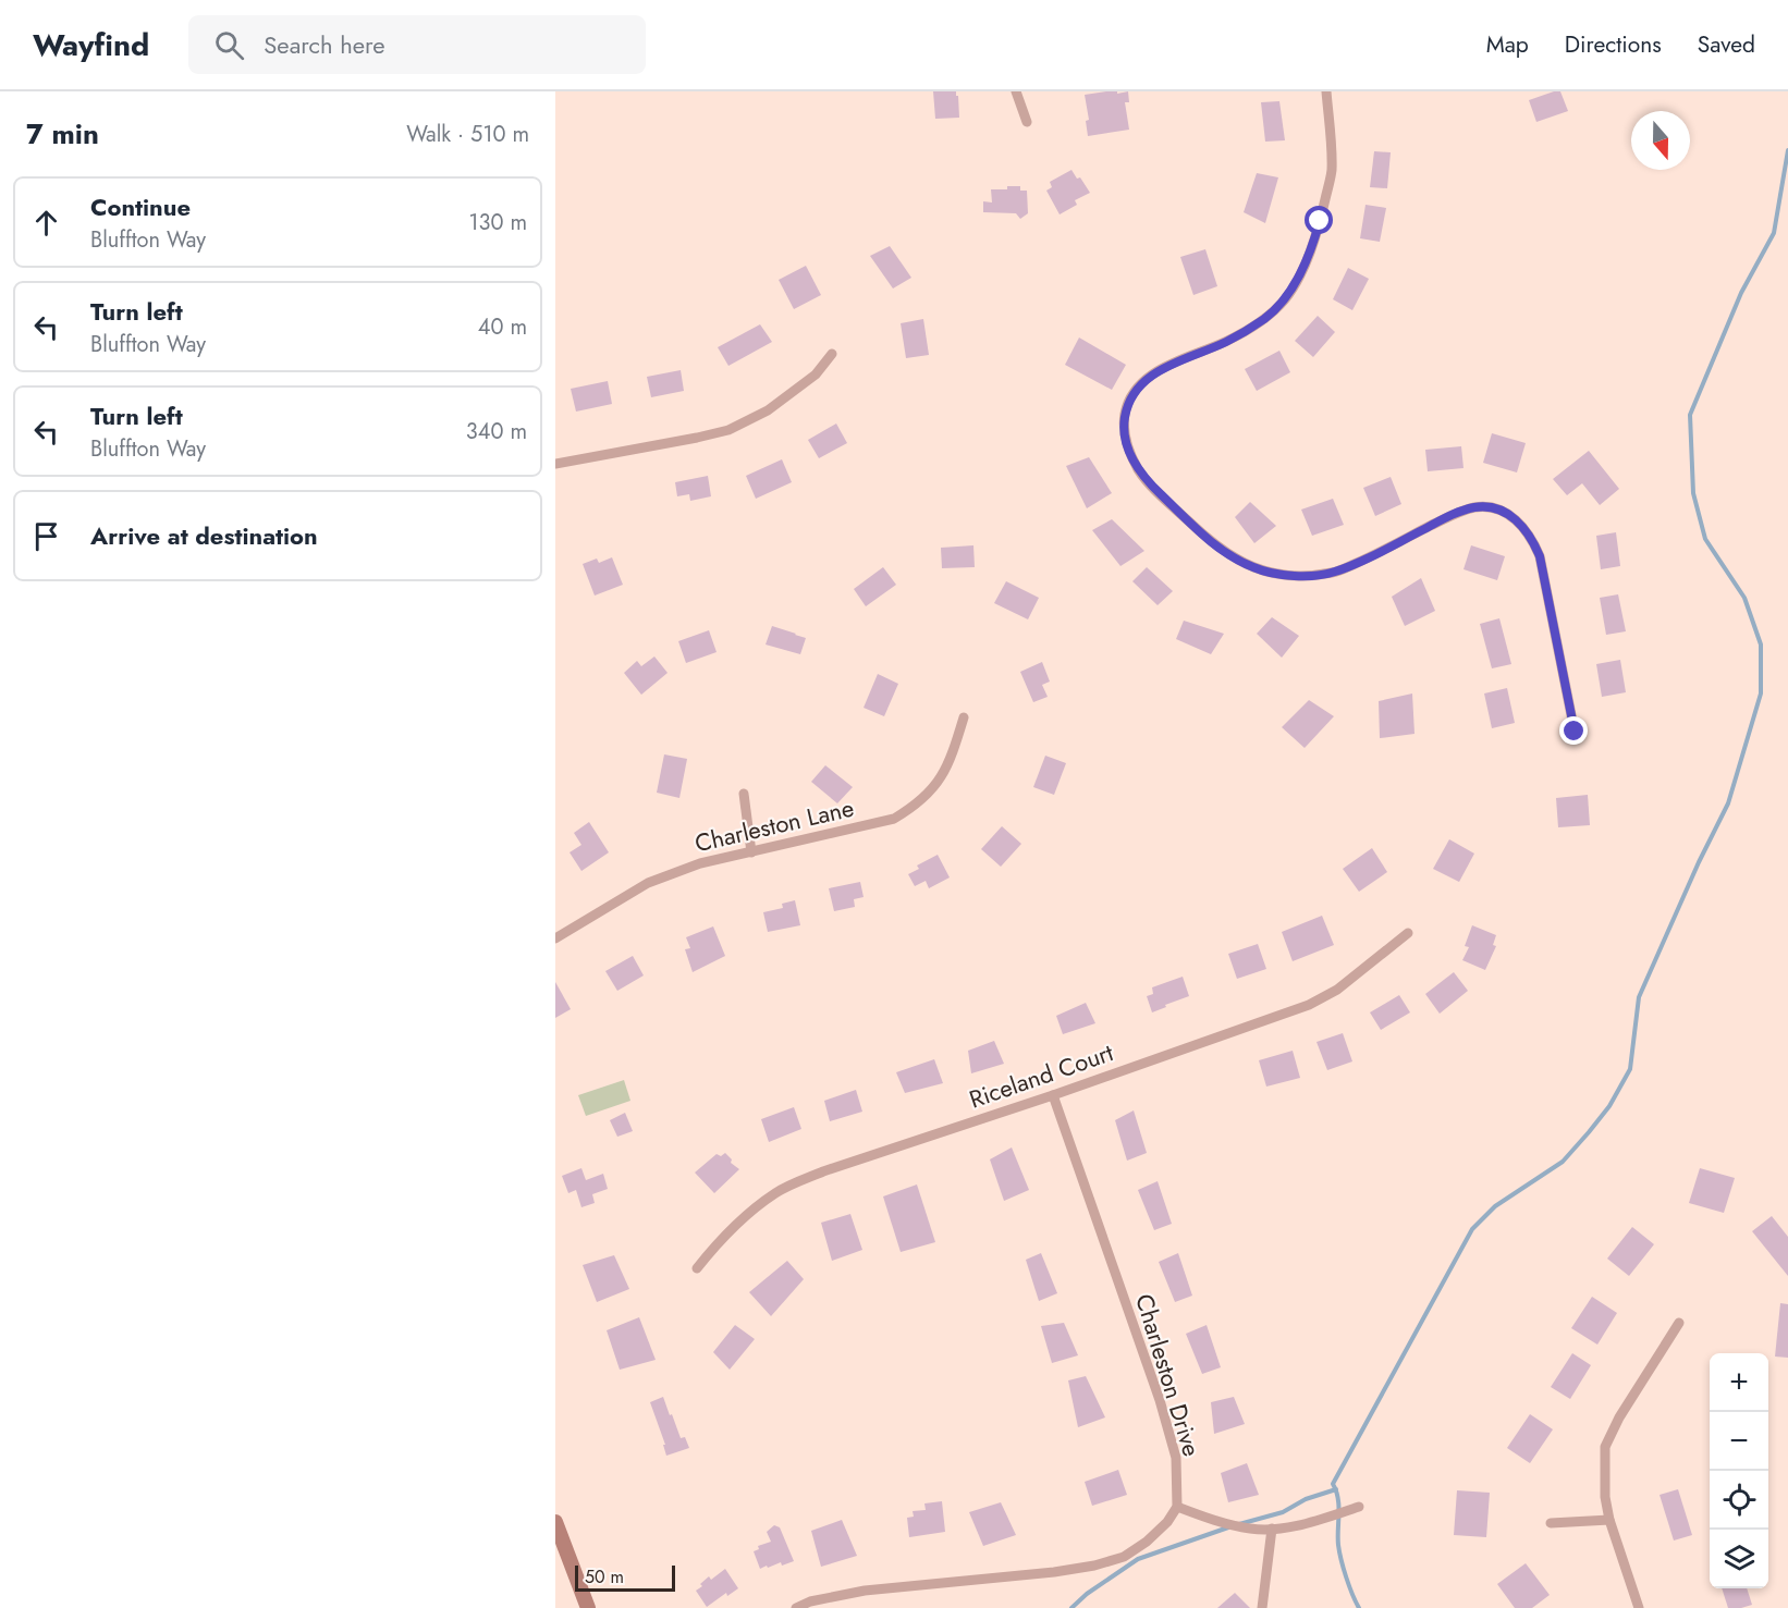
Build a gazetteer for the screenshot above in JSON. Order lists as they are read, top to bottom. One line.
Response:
{"streets":{"street":["Charleston Lane","Riceland Court","Charleston Drive"]},"crossings":[["Riceland Court","Charleston Drive"]],"scale_bar":"50 m","north":"bottom","page":{"header":"Wayfind","search":"Search here","nav":["Map","Directions","Saved"],"heading":["7 min","Walk · 510 m"],"list":[["Continue","Bluffton Way","130 m"],["Turn left","Bluffton Way","40 m"],["Turn left","Bluffton Way","340 m"],"Arrive at destination"],"map_buttons":["+","−"],"scale":"50 m"}}
